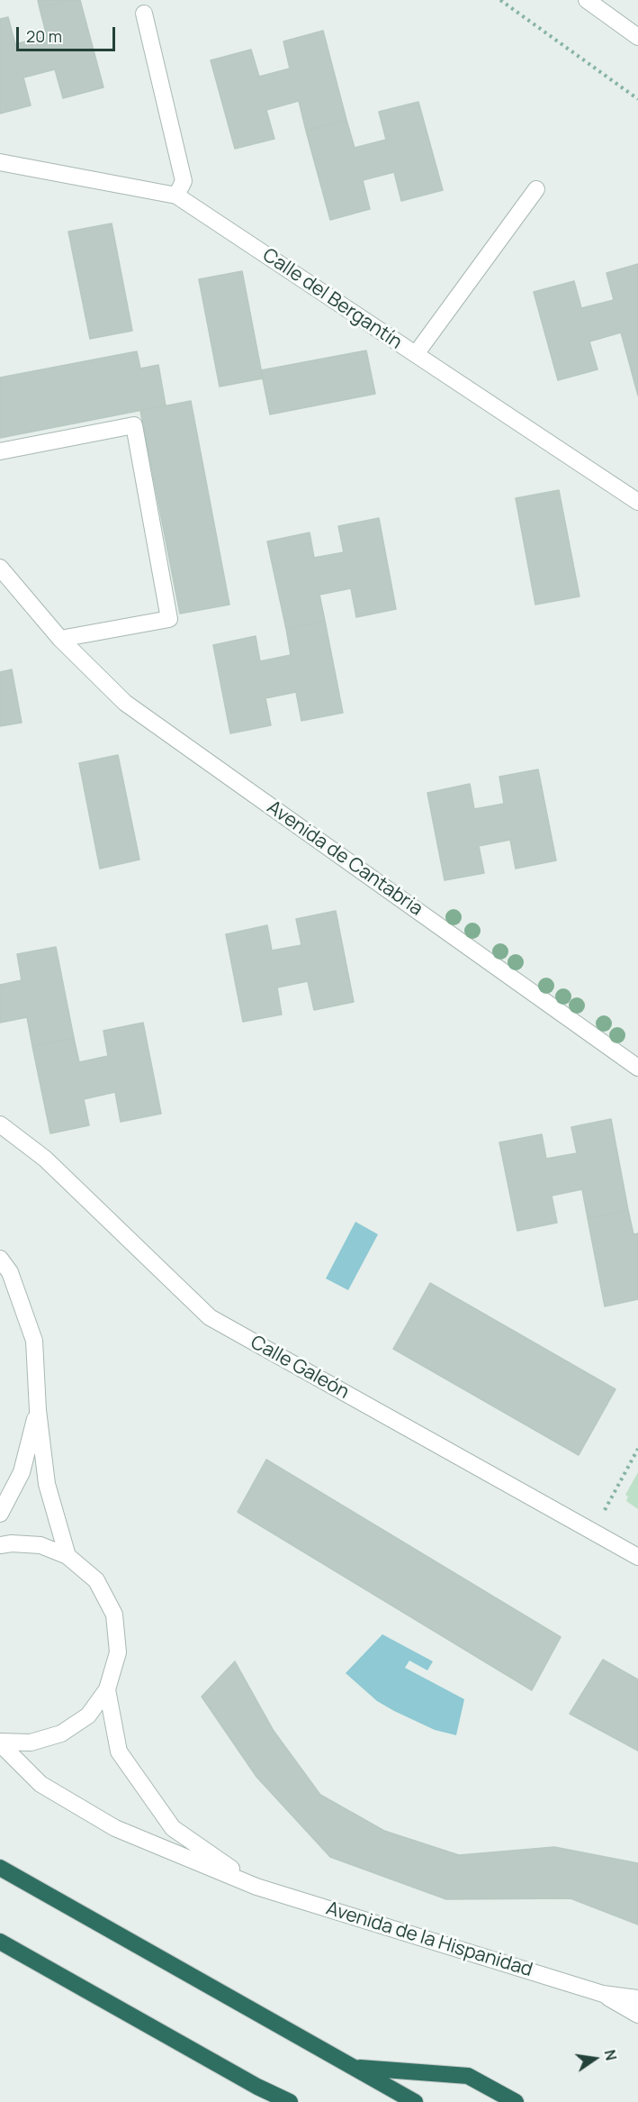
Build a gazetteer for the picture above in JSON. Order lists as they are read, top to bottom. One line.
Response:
{"streets":{"street":["Calle del Bergantín","Avenida de Cantabria","Calle Galeón","Avenida de la Hispanidad"]},"scale_bar":"20 m","north":"right"}
